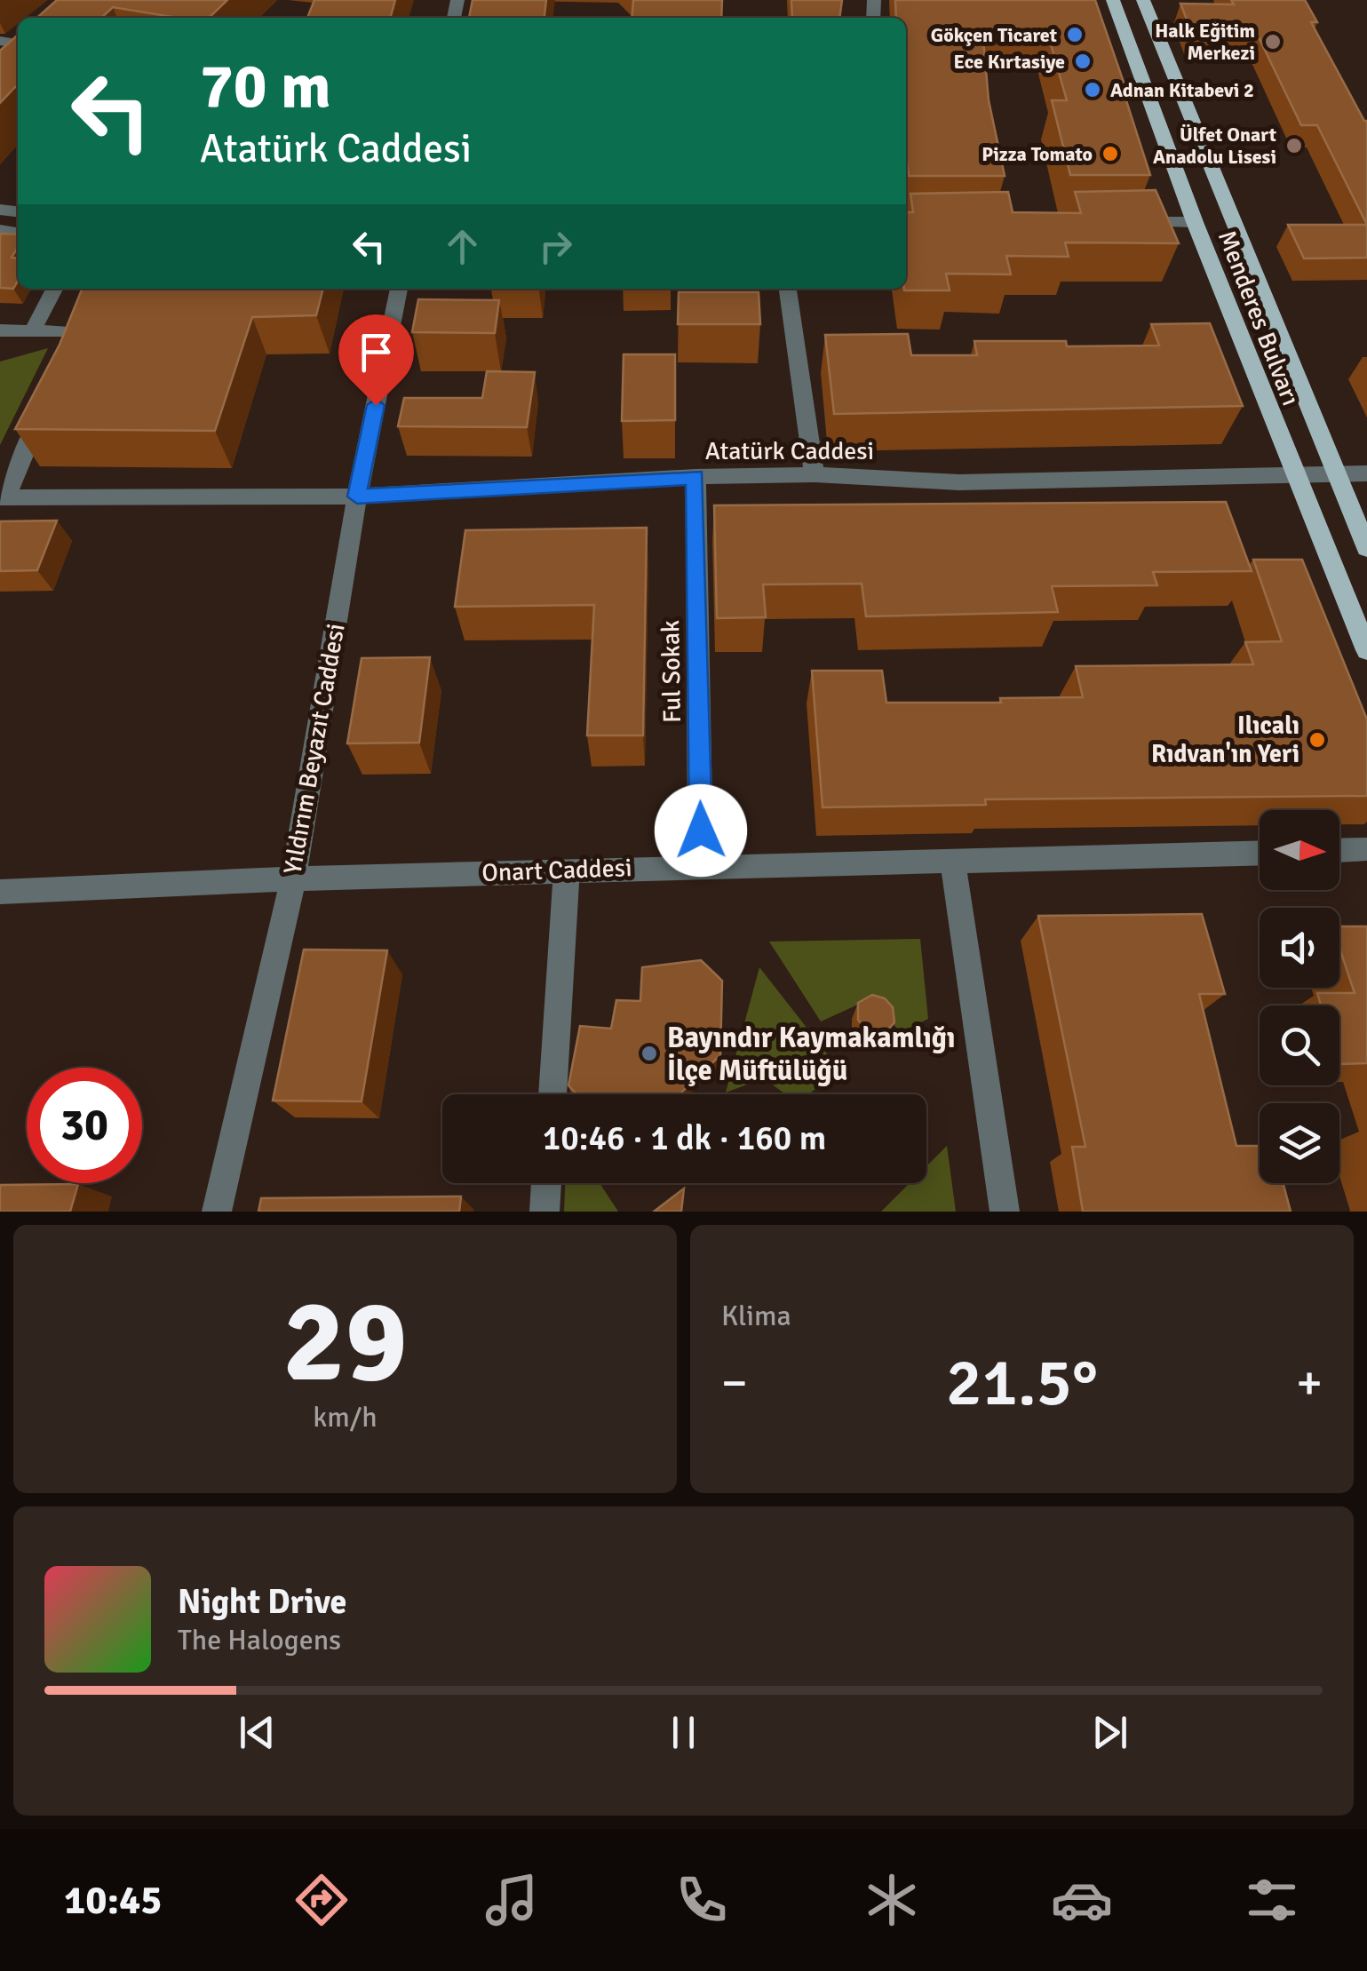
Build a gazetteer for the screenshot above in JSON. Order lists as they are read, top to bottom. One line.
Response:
{"streets":{"main road":["Menderes Bulvarı"],"street":["Atatürk Caddesi","Ful Sokak","Yıldırım Beyazıt Caddesi","Onart Caddesi"]},"crossings":[["Menderes Bulvarı","Atatürk Caddesi"],["Atatürk Caddesi","Ful Sokak"],["Atatürk Caddesi","Yıldırım Beyazıt Caddesi"],["Ful Sokak","Onart Caddesi"],["Yıldırım Beyazıt Caddesi","Onart Caddesi"]],"places":["Gökçen Ticaret","Halk Eğitim Merkezi","Ece Kırtasiye","Adnan Kitabevi 2","Ülfet Onart Anadolu Lisesi","Pizza Tomato","Ilıcalı Rıdvan'ın Yeri","Bayındır Kaymakamlığı İlçe Müftülüğü"],"north":"right","page":{"turn":["70 m","Atatürk Caddesi"],"limit":"30","trip":"10:46 · 1 dk · 160 m","tile":[["29","km/h"],"Klima"],"heat":["−","21.5°","+"],"song":["Night Drive","The Halogens"],"tabs":"10:45"}}
